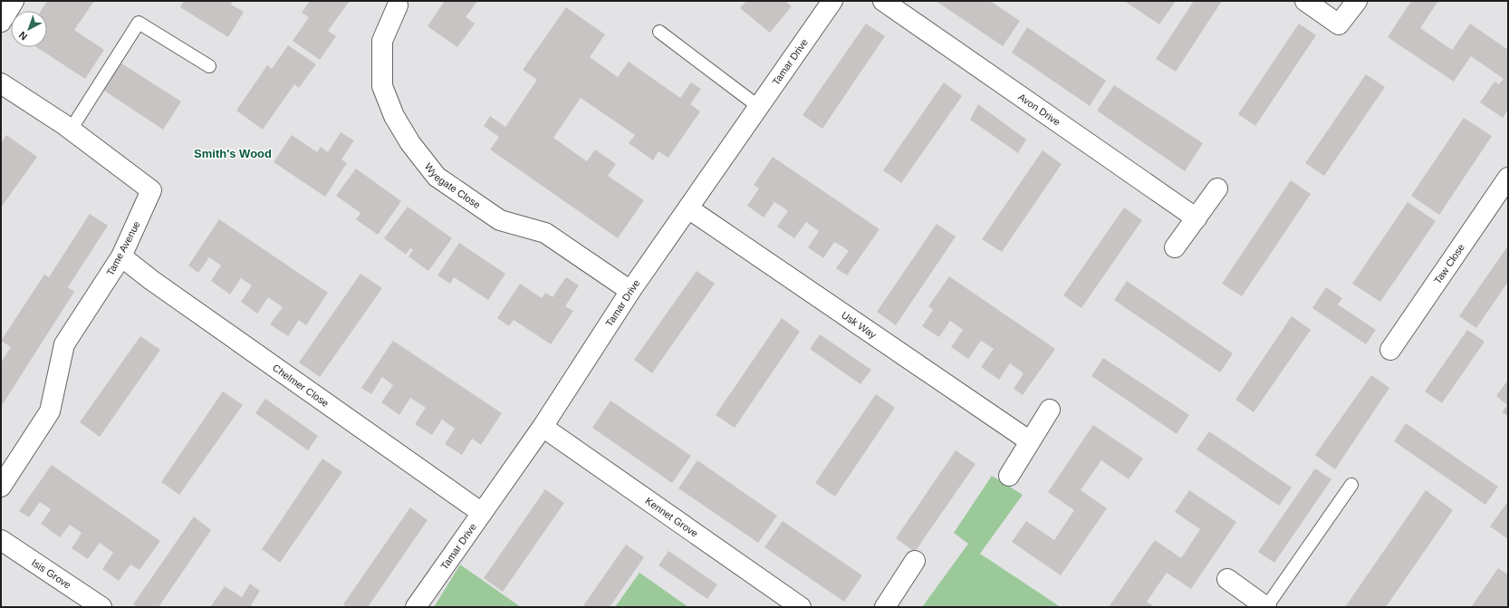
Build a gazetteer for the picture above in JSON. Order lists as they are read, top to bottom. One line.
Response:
{"streets":{"street":["Tamar Drive","Avon Drive","Wyegate Close","Tame Avenue","Taw Close","Usk Way","Chelmer Close","Kennet Grove","Isis Grove"]},"crossings":[["Tamar Drive","Wyegate Close"],["Tamar Drive","Usk Way"],["Tamar Drive","Chelmer Close"],["Tamar Drive","Kennet Grove"],["Tame Avenue","Chelmer Close"]],"districts":["Smith's Wood"],"north":"bottom left"}
